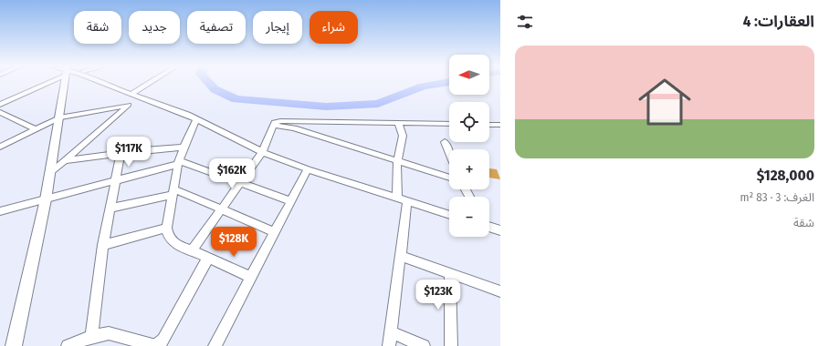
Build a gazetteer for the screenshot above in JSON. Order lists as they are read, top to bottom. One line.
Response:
{"north":"left","page":{"heading":"العقارات: 4","chip":["شراء","إيجار","تصفية","جديد","شقة"],"list":[{"name":"$128,000","note":"الغرف: 3 · 83 m² · شقة"}],"map_buttons":["+","−"],"price":["$117K","$162K","$128K","$123K"]}}
